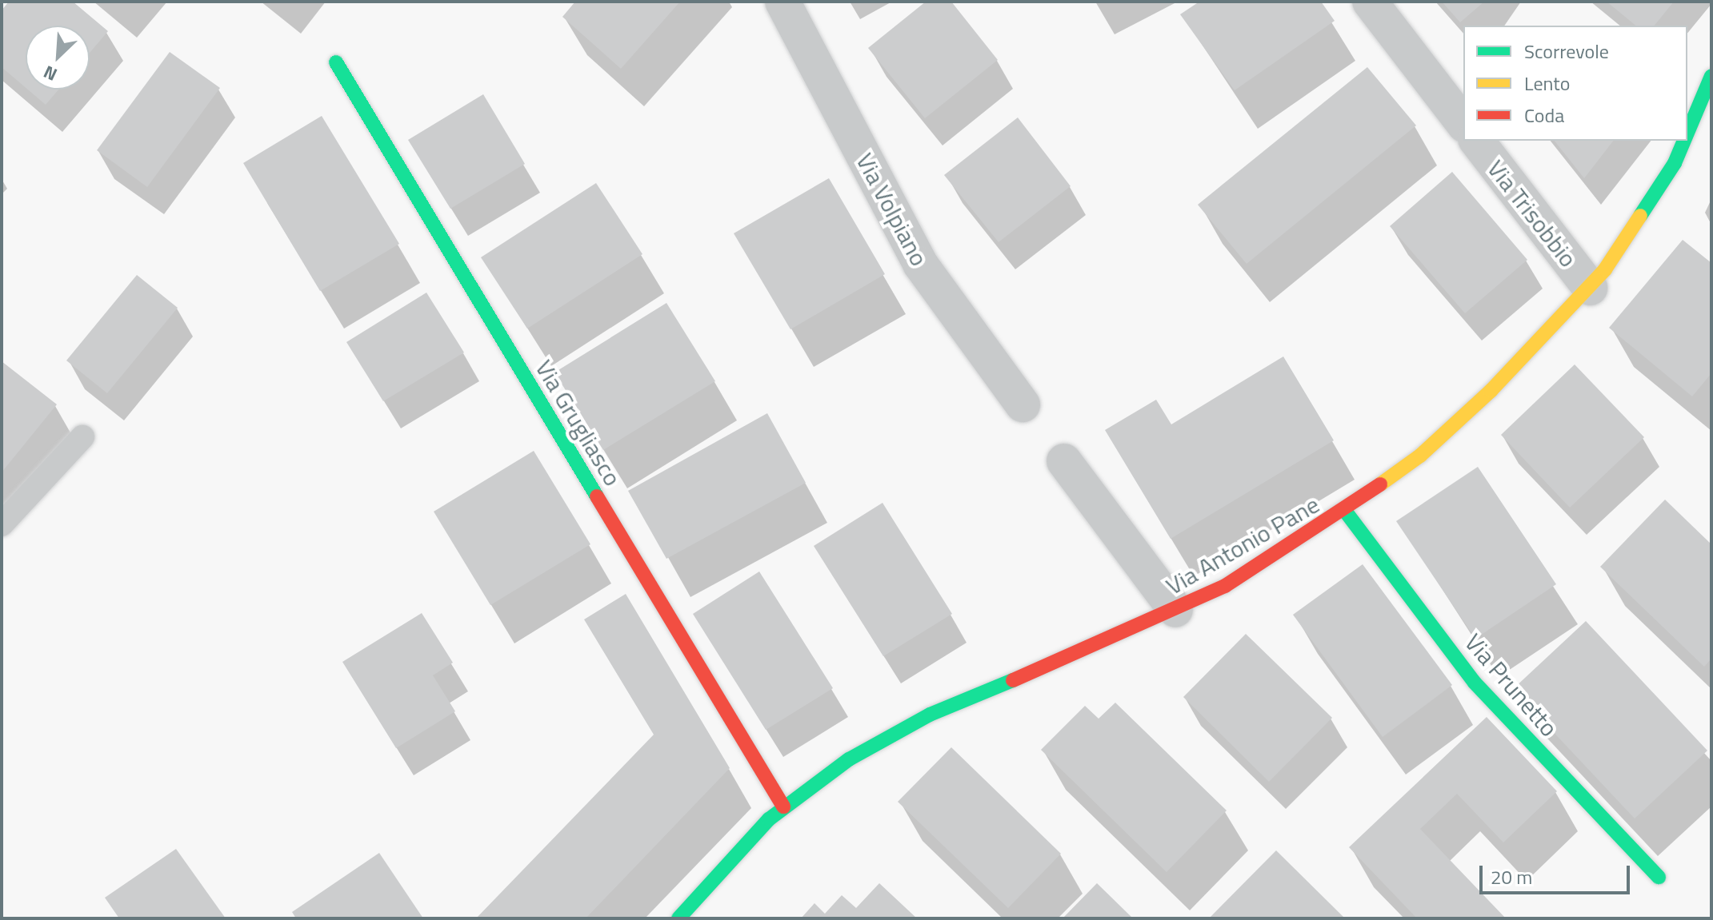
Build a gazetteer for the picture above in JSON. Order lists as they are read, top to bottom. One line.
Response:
{"streets":{"street":["Via Volpiano","Via Trisobbio","Via Grugliasco","Via Antonio Pane","Via Prunetto"]},"crossings":[["Via Trisobbio","Via Antonio Pane"],["Via Grugliasco","Via Antonio Pane"],["Via Antonio Pane","Via Prunetto"]],"legend":["Scorrevole","Lento","Coda"],"scale_bar":"20 m","north":"bottom left"}
